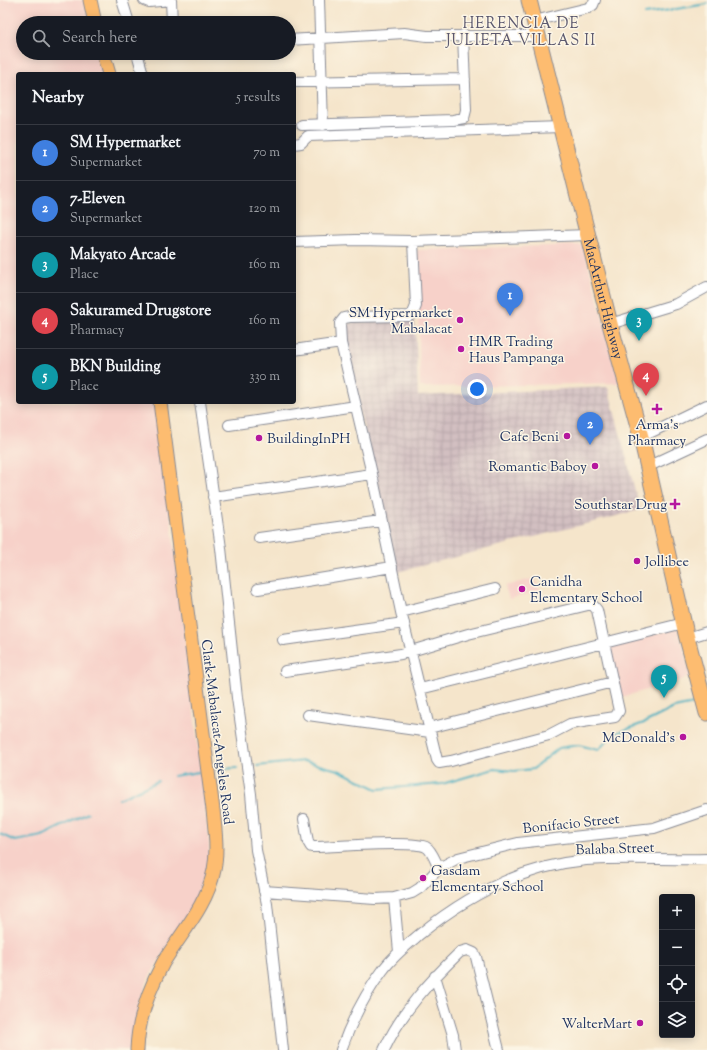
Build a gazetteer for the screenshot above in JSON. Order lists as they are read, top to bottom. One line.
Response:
{"streets":{"highway":["MacArthur Highway"],"main road":["Clark-Mabalacat-Angeles Road"],"street":["Bonifacio Street","Balaba Street"]},"districts":["HERENCIA DE JULIETA VILLAS II"],"places":{"other":["SM Hypermarket Mabalacat","HMR Trading Haus Pampanga","Cafe Beni","BuildingInPH","Romantic Baboy","Jollibee","Canidha Elementary School","McDonald's","Gasdam Elementary School","WalterMart"],"health":["Arma's Pharmacy","Southstar Drug"]},"page":{"search":"Search here","heading":["Nearby","5 results"],"list":[{"mark":"1","name":"SM Hypermarket","note":"Supermarket","value":"70 m"},{"mark":"2","name":"7-Eleven","note":"Supermarket","value":"120 m"},{"mark":"3","name":"Makyato Arcade","note":"Place","value":"160 m"},{"mark":"4","name":"Sakuramed Drugstore","note":"Pharmacy","value":"160 m"},{"mark":"5","name":"BKN Building","note":"Place","value":"330 m"}],"pins":["1","3","4","2","5"],"map_buttons":["+","−"]}}
